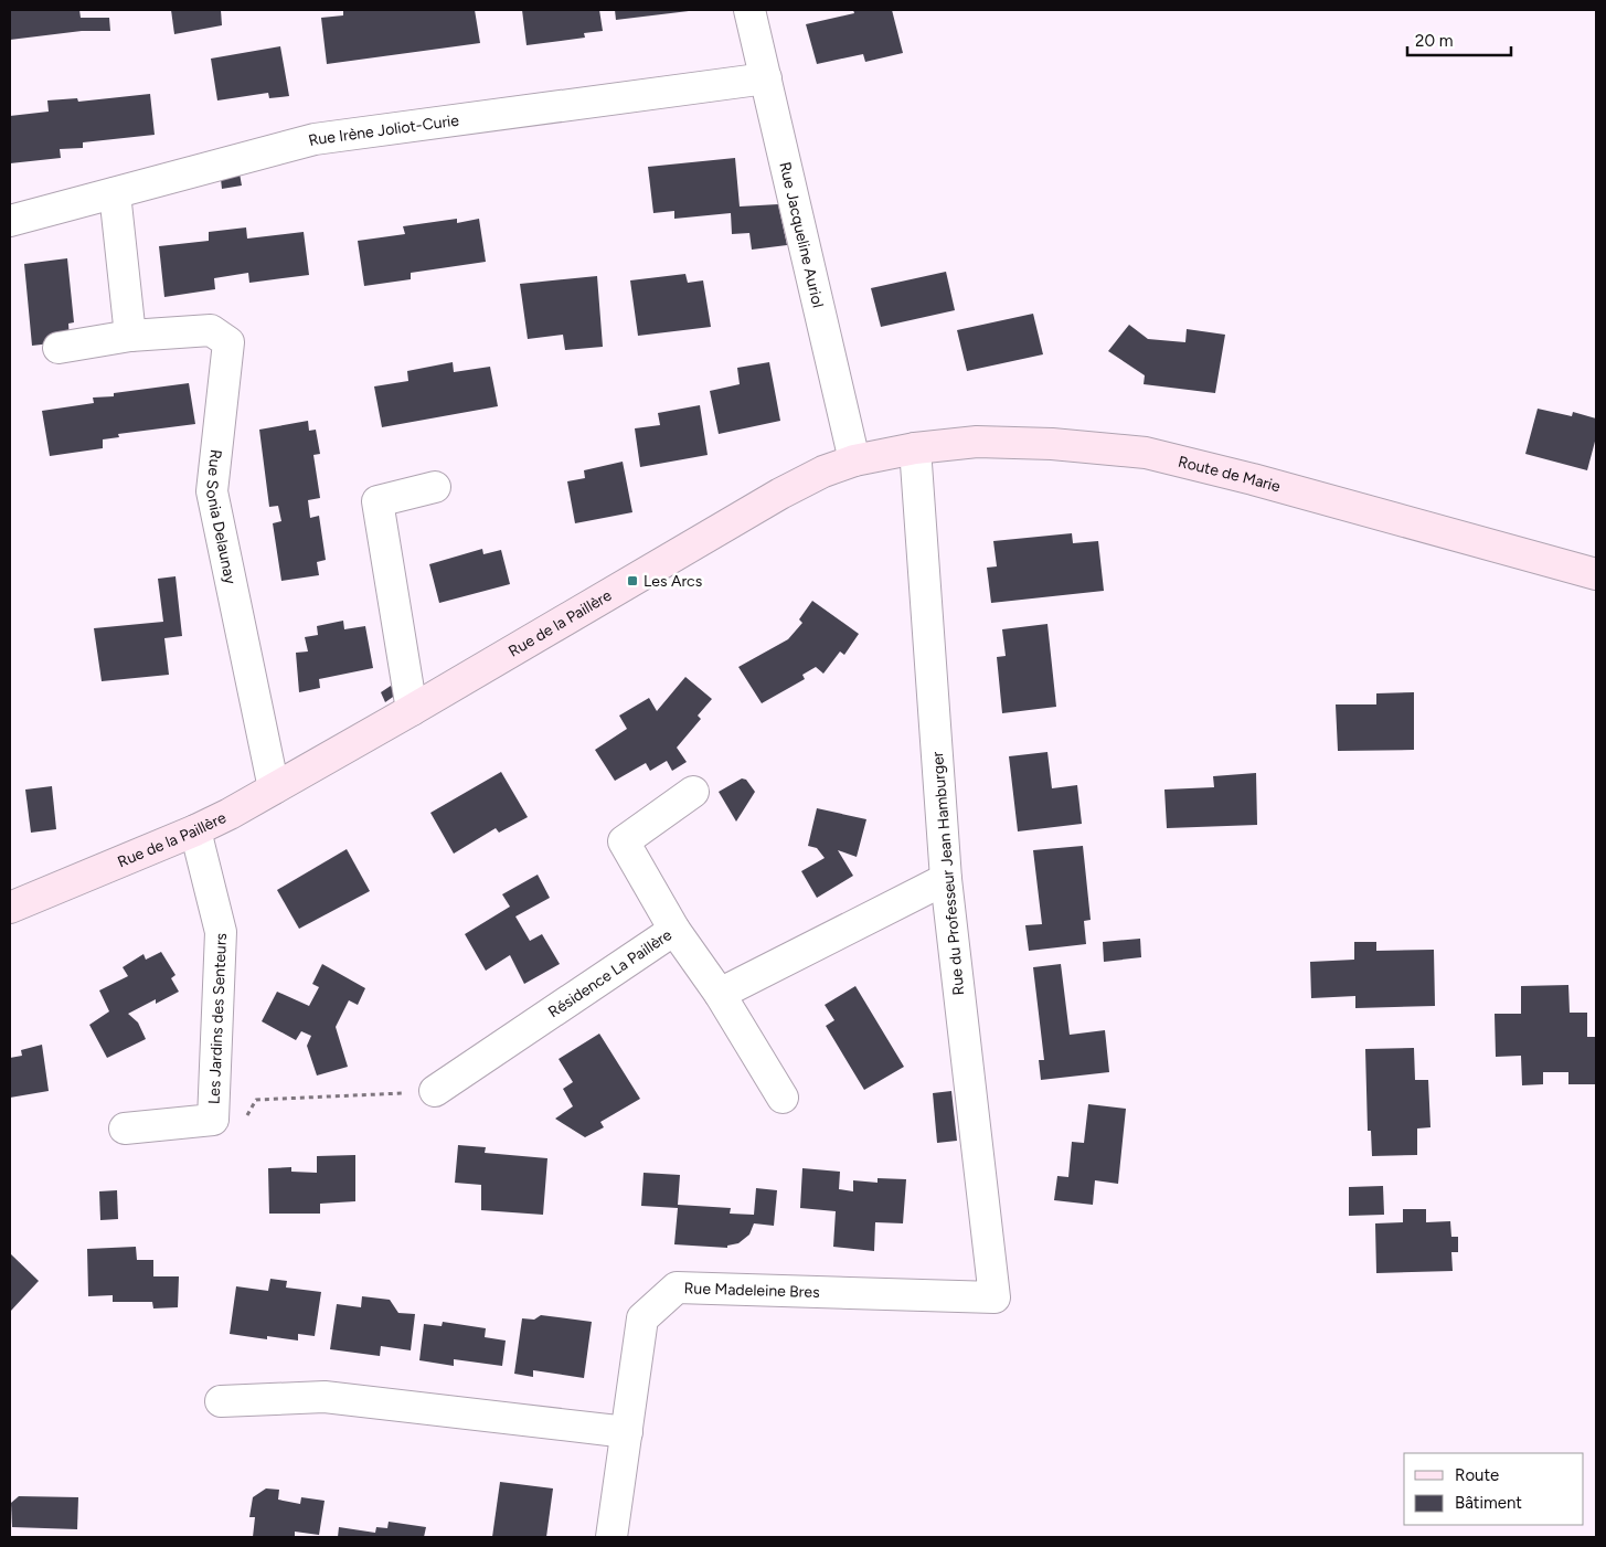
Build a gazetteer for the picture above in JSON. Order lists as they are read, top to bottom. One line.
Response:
{"streets":{"street":["Rue Irène Joliot-Curie","Rue Jacqueline Auriol","Route de Marie","Rue Sonia Delaunay","Rue de la Paillère","Rue du Professeur Jean Hamburger","Résidence La Paillère","Les Jardins des Senteurs","Rue Madeleine Bres"]},"crossings":[["Rue Irène Joliot-Curie","Rue Jacqueline Auriol"],["Rue Jacqueline Auriol","Route de Marie"],["Rue Jacqueline Auriol","Rue de la Paillère"],["Route de Marie","Rue de la Paillère"],["Route de Marie","Rue du Professeur Jean Hamburger"],["Rue Sonia Delaunay","Rue de la Paillère"],["Rue de la Paillère","Les Jardins des Senteurs"],["Rue du Professeur Jean Hamburger","Rue Madeleine Bres"]],"places":{"transit":["Les Arcs"]},"legend":["Route","Bâtiment"],"scale_bar":"20 m"}
